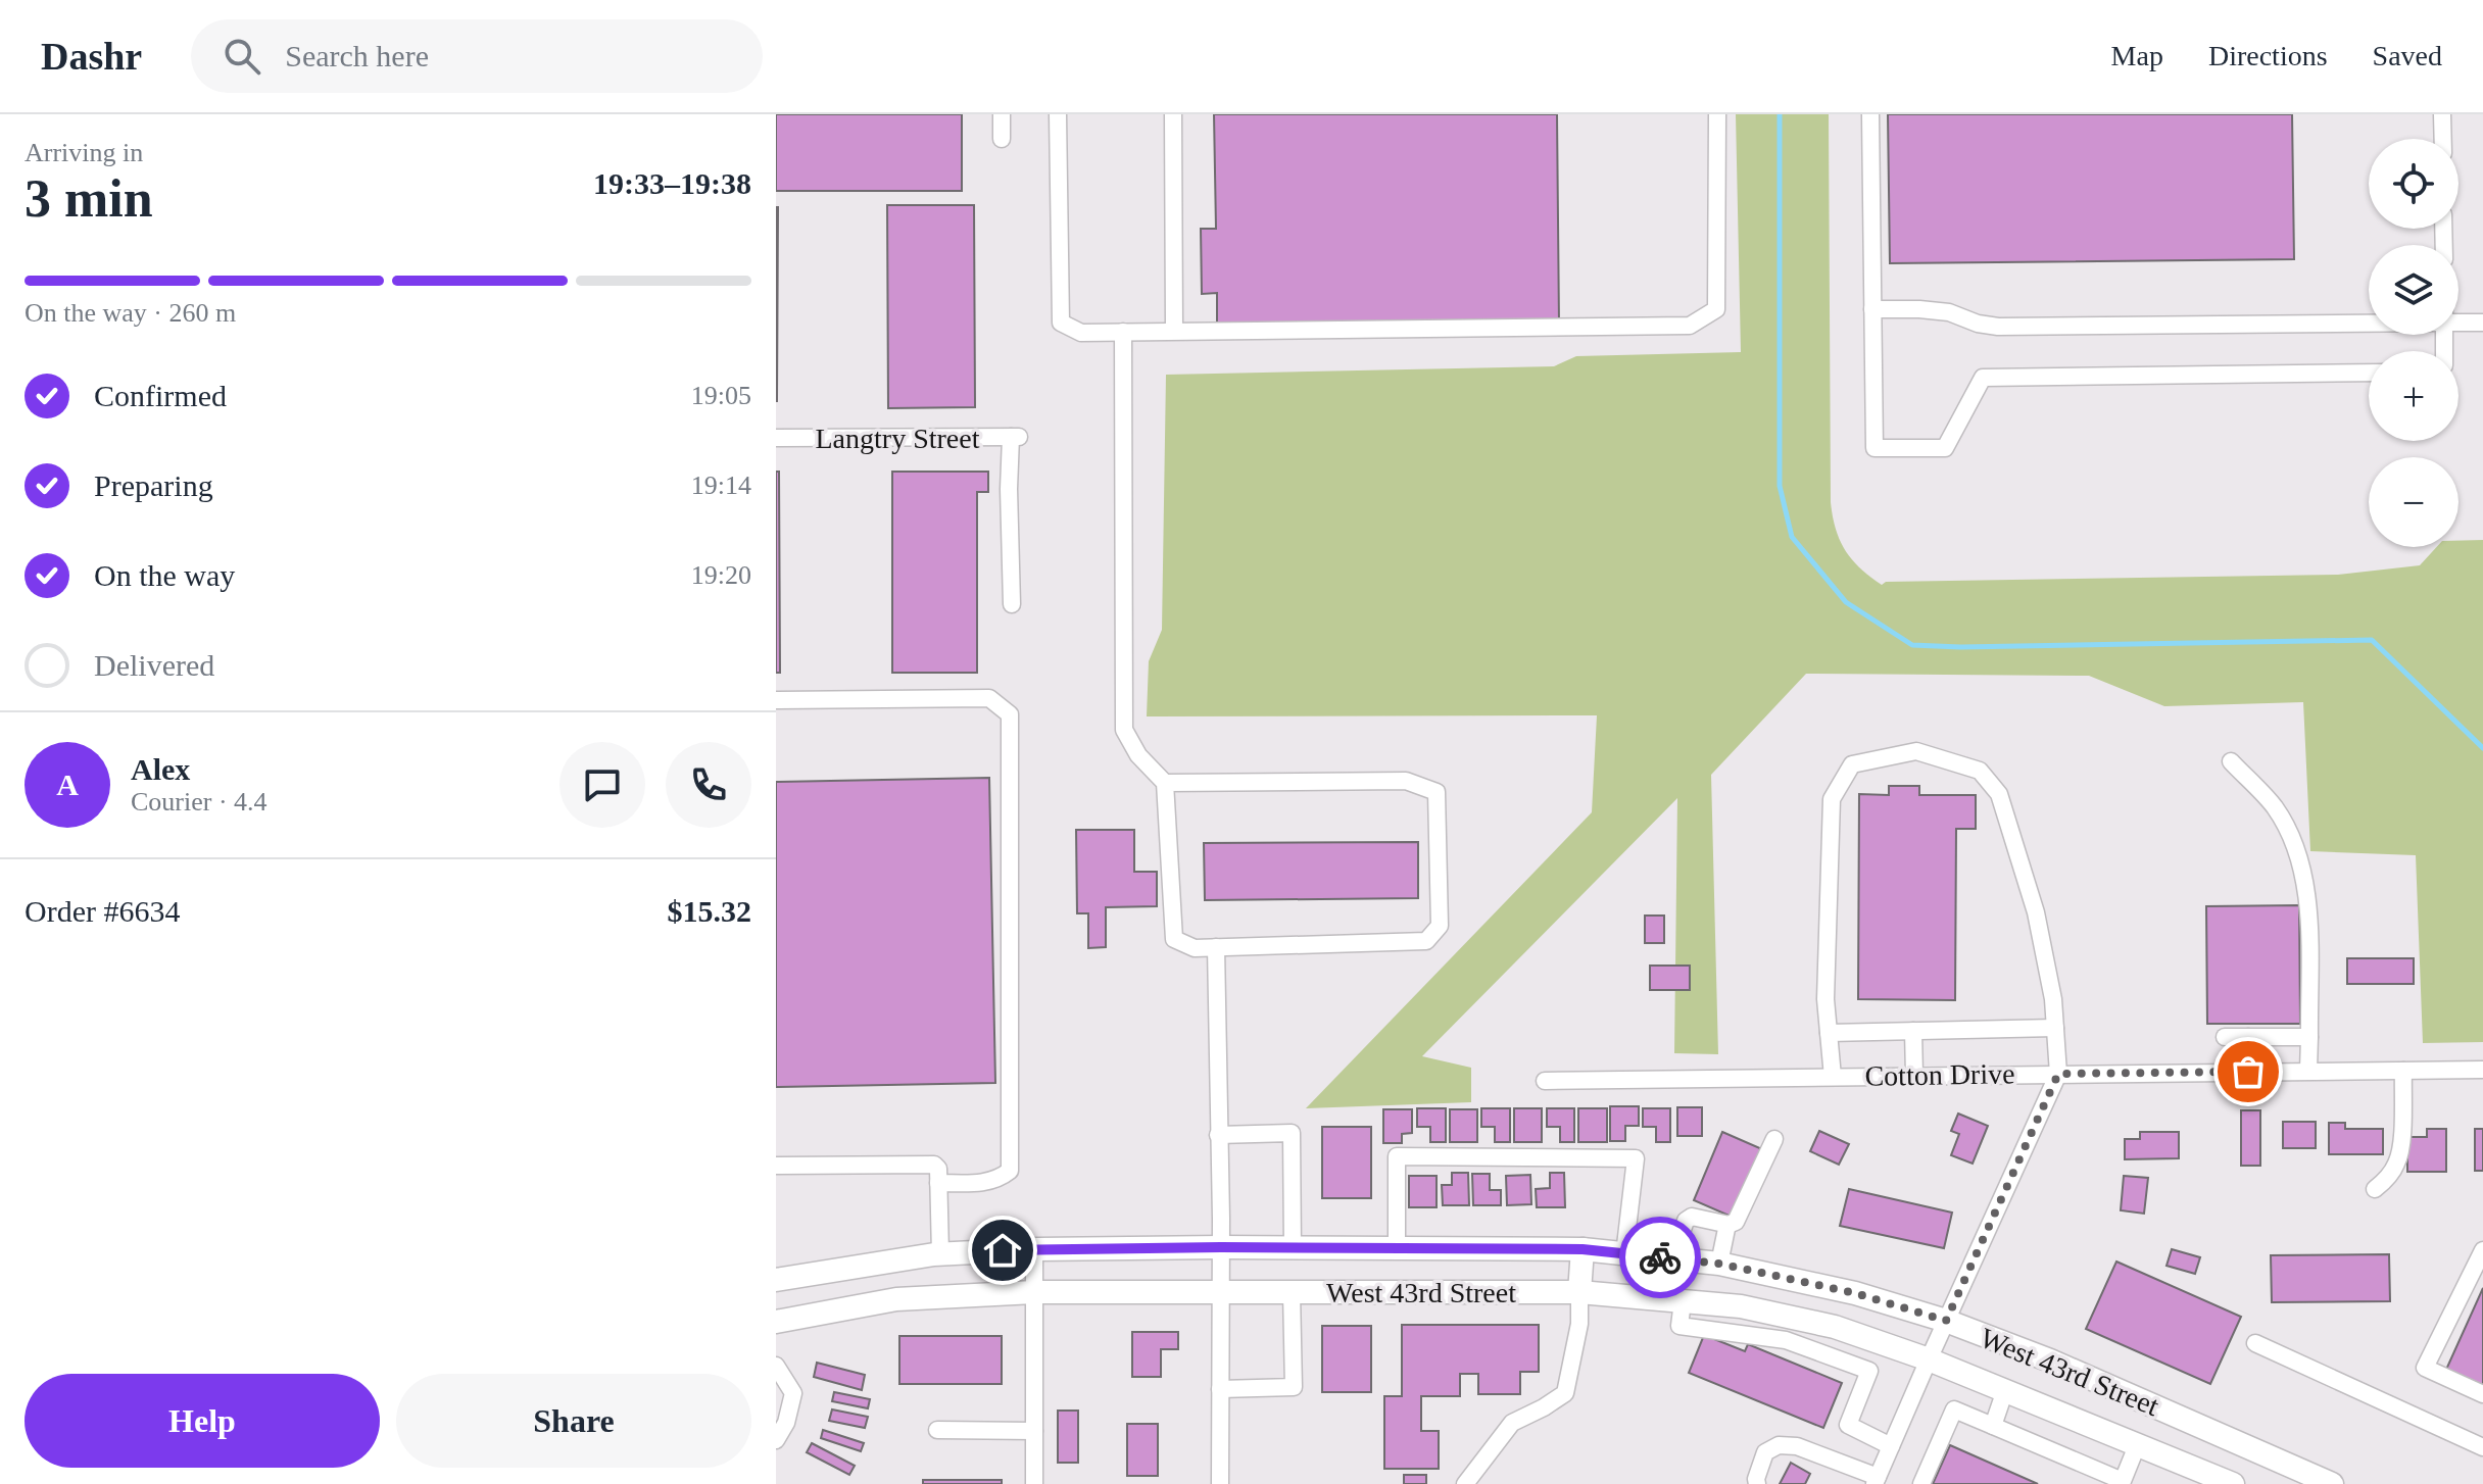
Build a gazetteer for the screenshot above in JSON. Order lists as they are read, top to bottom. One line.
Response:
{"streets":{"main road":["West 43rd Street"],"street":["Langtry Street","Cotton Drive"]},"page":{"header":"Dashr","search":"Search here","nav":["Map","Directions","Saved"],"heading":["3 min","Arriving in","19:33–19:38"],"panel":["Alex","Courier · 4.4","Order #6634","$15.32"],"map_buttons":["+","−"],"bar":"On the way · 260 m","list":[["Confirmed","19:05"],["Preparing","19:14"],["On the way","19:20"],"Delivered"],"round":"A","buttons":["Help","Share"]}}
